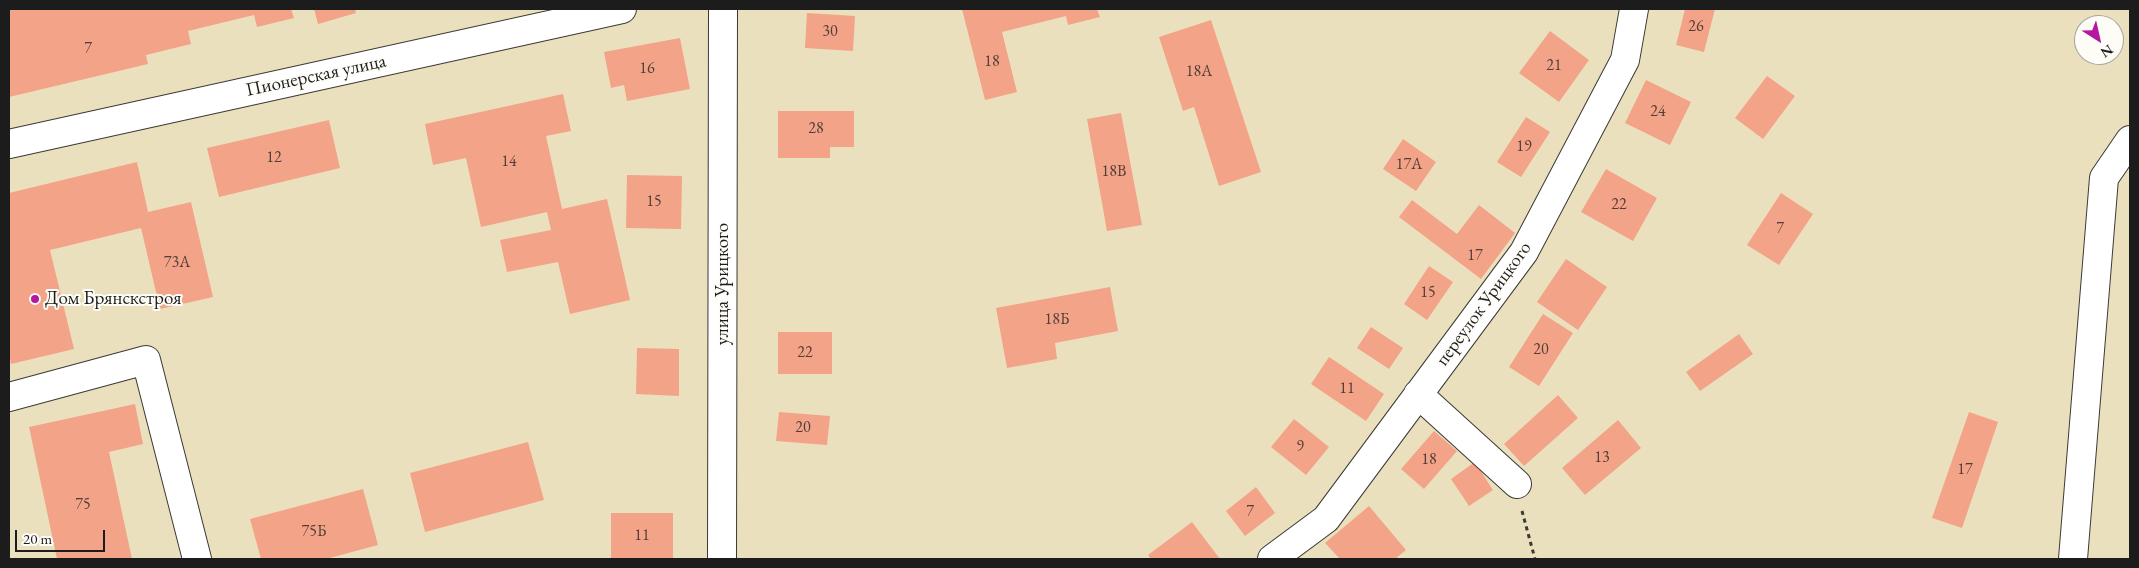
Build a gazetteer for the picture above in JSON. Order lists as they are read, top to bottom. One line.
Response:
{"streets":{"main road":["Пионерская улица","улица Урицкого","переулок Урицкого"]},"places":["Дом Брянскстроя"],"house_numbers":["26","30","7","18","21","16","18А","24","28","19","12","14","17А","18В","15","22","7","17","73А","15","18Б","20","22","11","20","9","13","18","17","75","7","75Б","11"],"scale_bar":"20 m","north":"bottom right"}
